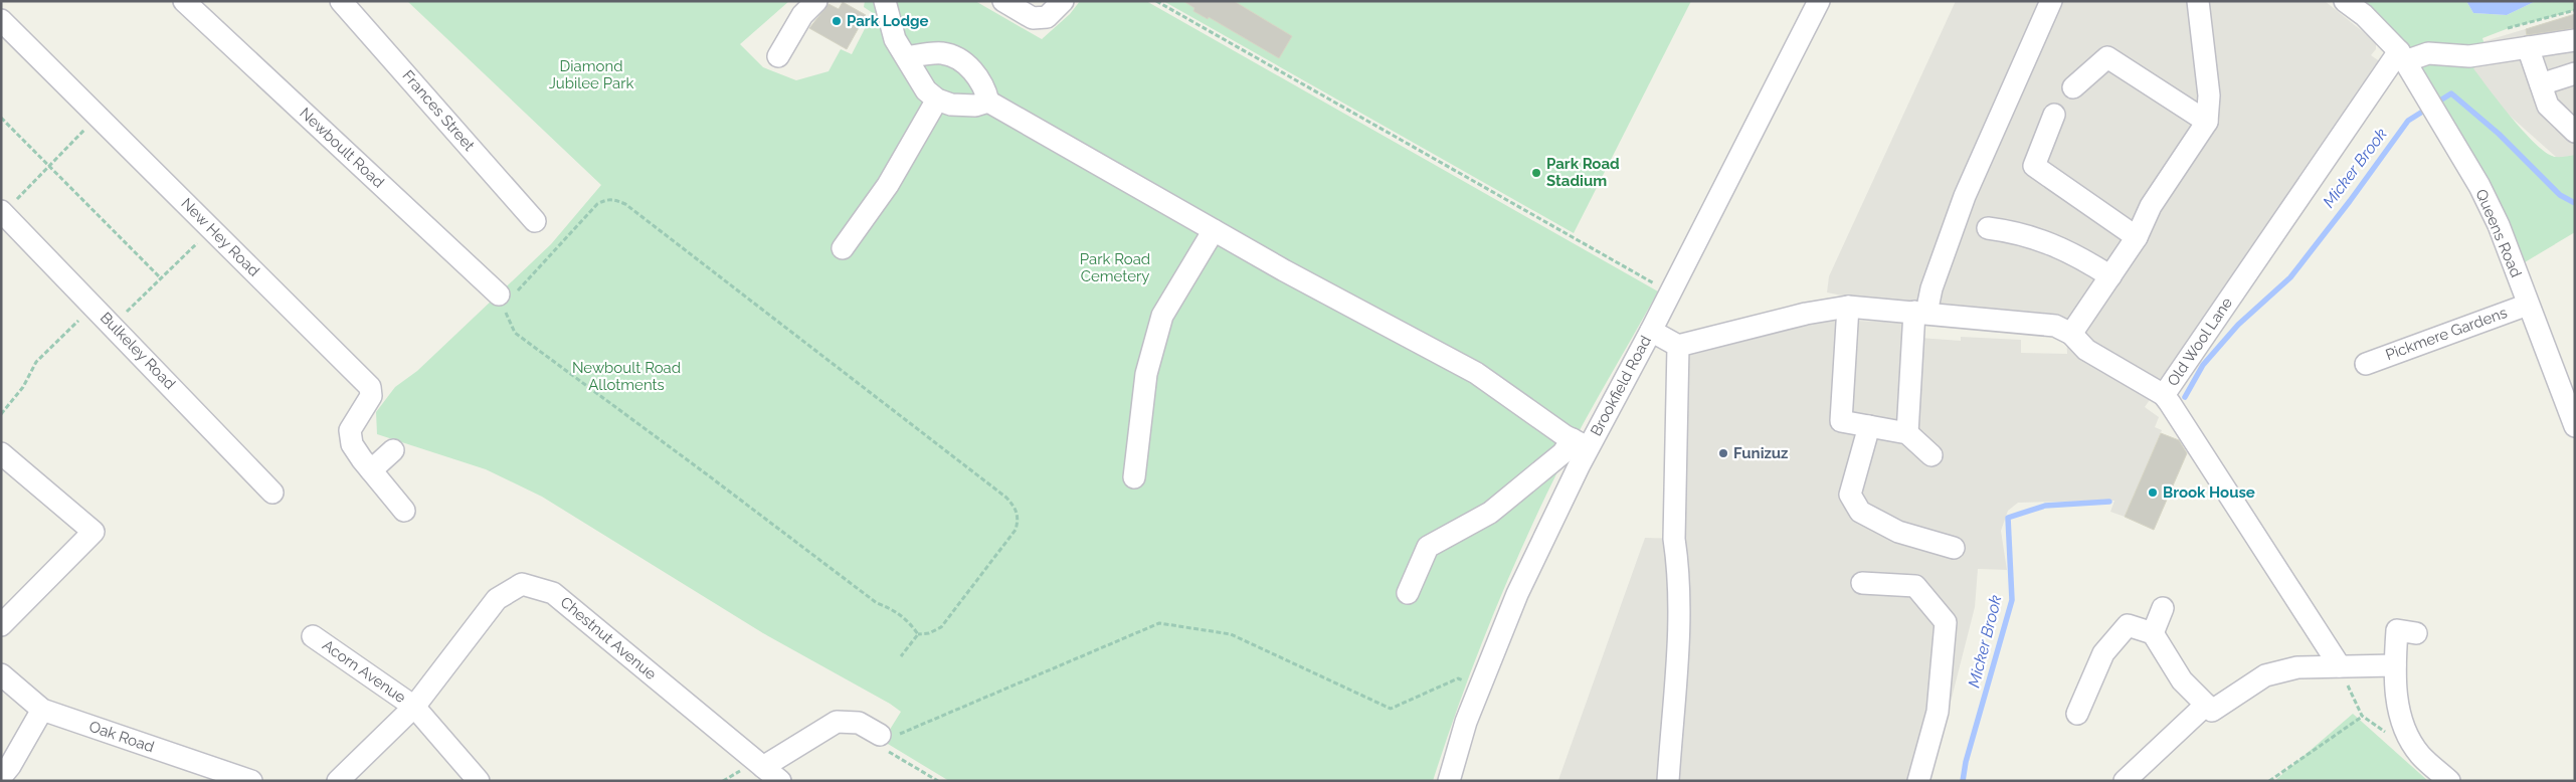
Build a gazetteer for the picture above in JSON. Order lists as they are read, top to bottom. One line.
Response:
{"streets":{"street":["Frances Street","Newboult Road","Queens Road","New Hey Road","Pickmere Gardens","Old Wool Lane","Bulkeley Road","Brookfield Road","Chestnut Avenue","Acorn Avenue","Oak Road"]},"crossings":[["Queens Road","Pickmere Gardens"],["Queens Road","Old Wool Lane"],["Chestnut Avenue","Acorn Avenue"]],"water":["Micker Brook"],"parks":["Diamond Jubilee Park","Park Road Cemetery","Newboult Road Allotments"],"places":["Park Lodge","Park Road Stadium","Funizuz","Brook House"]}
